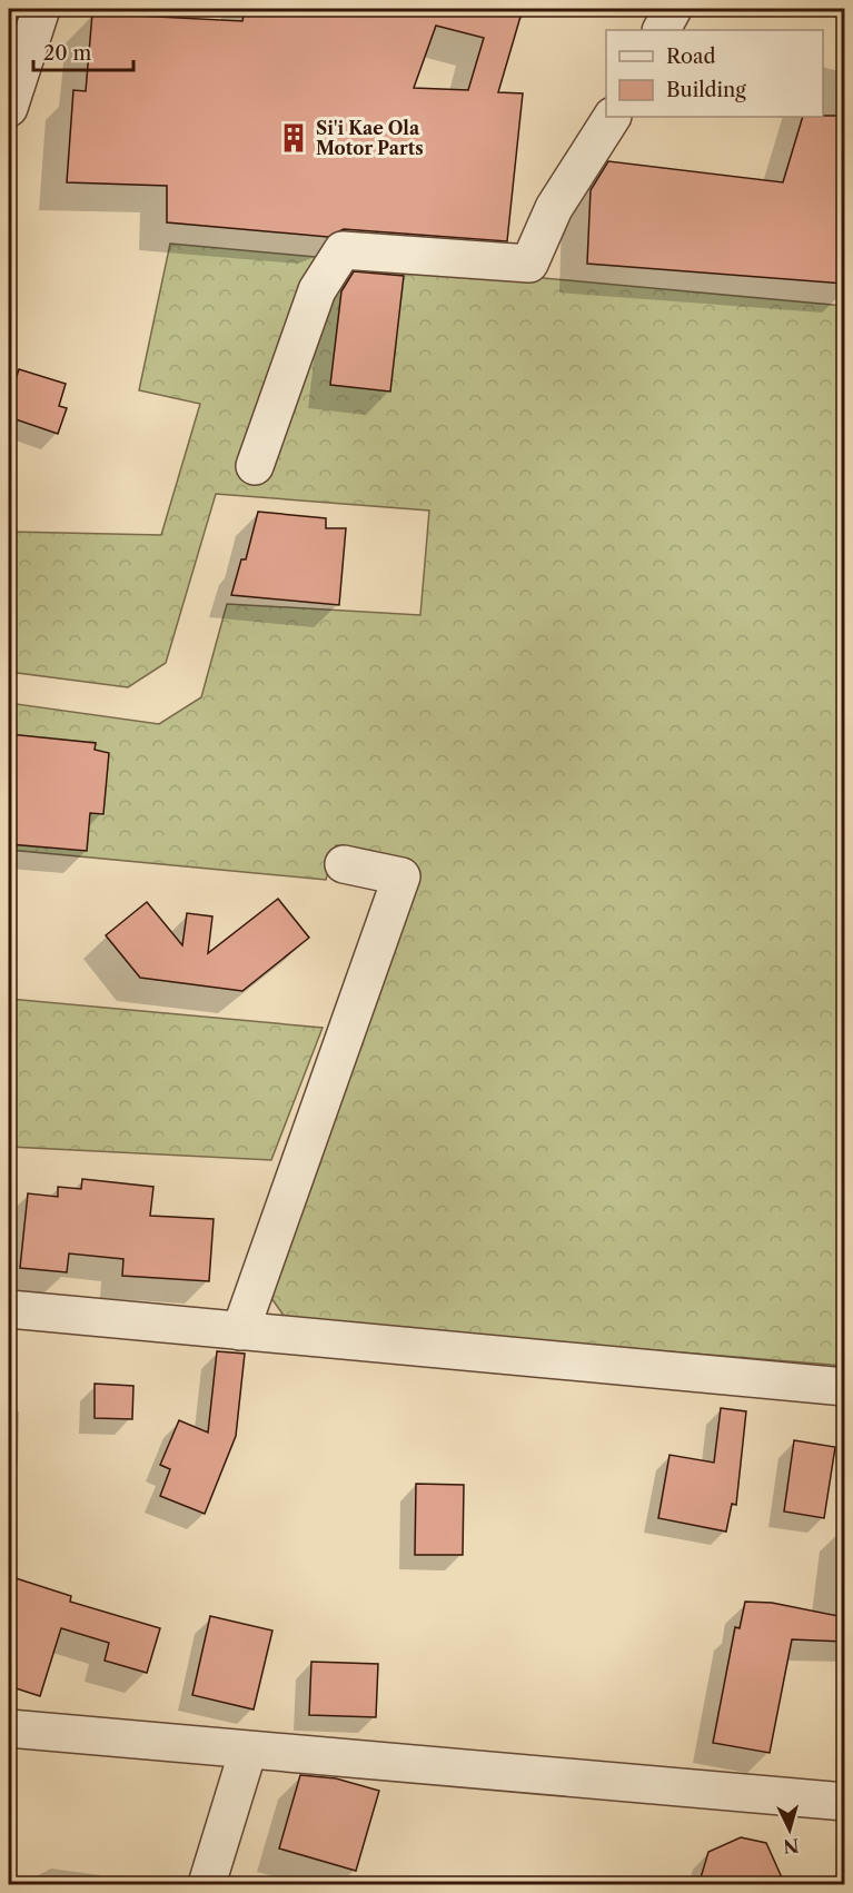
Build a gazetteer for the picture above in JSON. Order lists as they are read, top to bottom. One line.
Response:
{"places":{"building":["Si'i Kae Ola Motor Parts"]},"legend":["Road","Building"],"scale_bar":"20 m","north":"bottom"}
